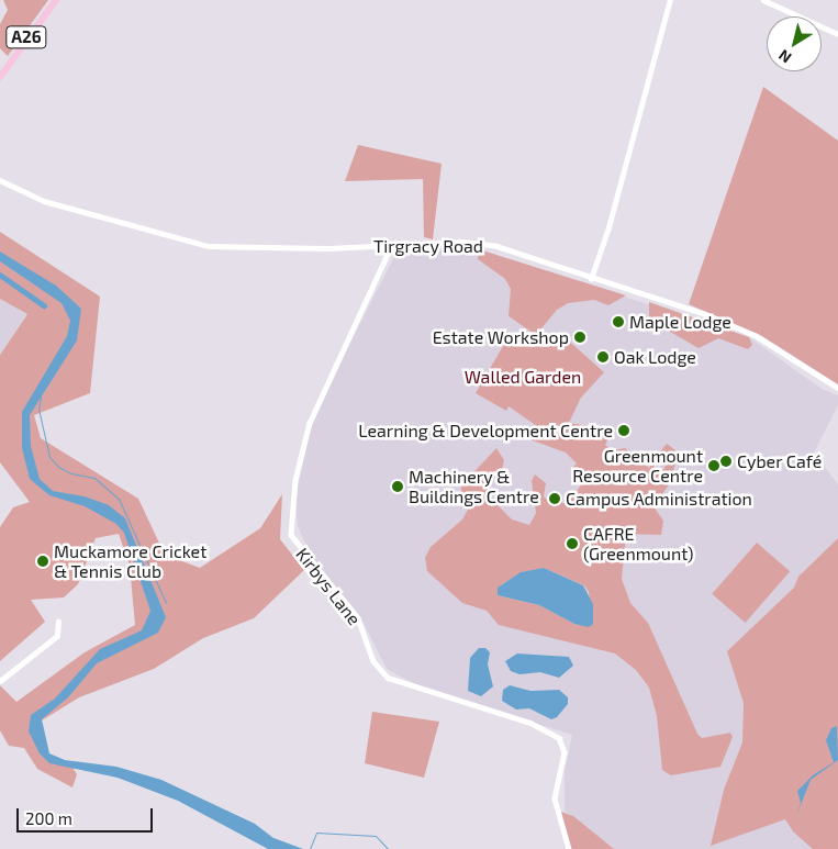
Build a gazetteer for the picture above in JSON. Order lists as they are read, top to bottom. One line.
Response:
{"streets":{"highway":["A26"],"street":["Tirgracy Road","Kirbys Lane"]},"crossings":[["Tirgracy Road","Kirbys Lane"]],"parks":["Walled Garden"],"places":["Maple Lodge","Estate Workshop","Oak Lodge","Learning & Development Centre","Cyber Café","Greenmount Resource Centre","Machinery & Buildings Centre","Campus Administration","CAFRE (Greenmount)","Muckamore Cricket & Tennis Club"],"scale_bar":"200 m","north":"bottom left"}
